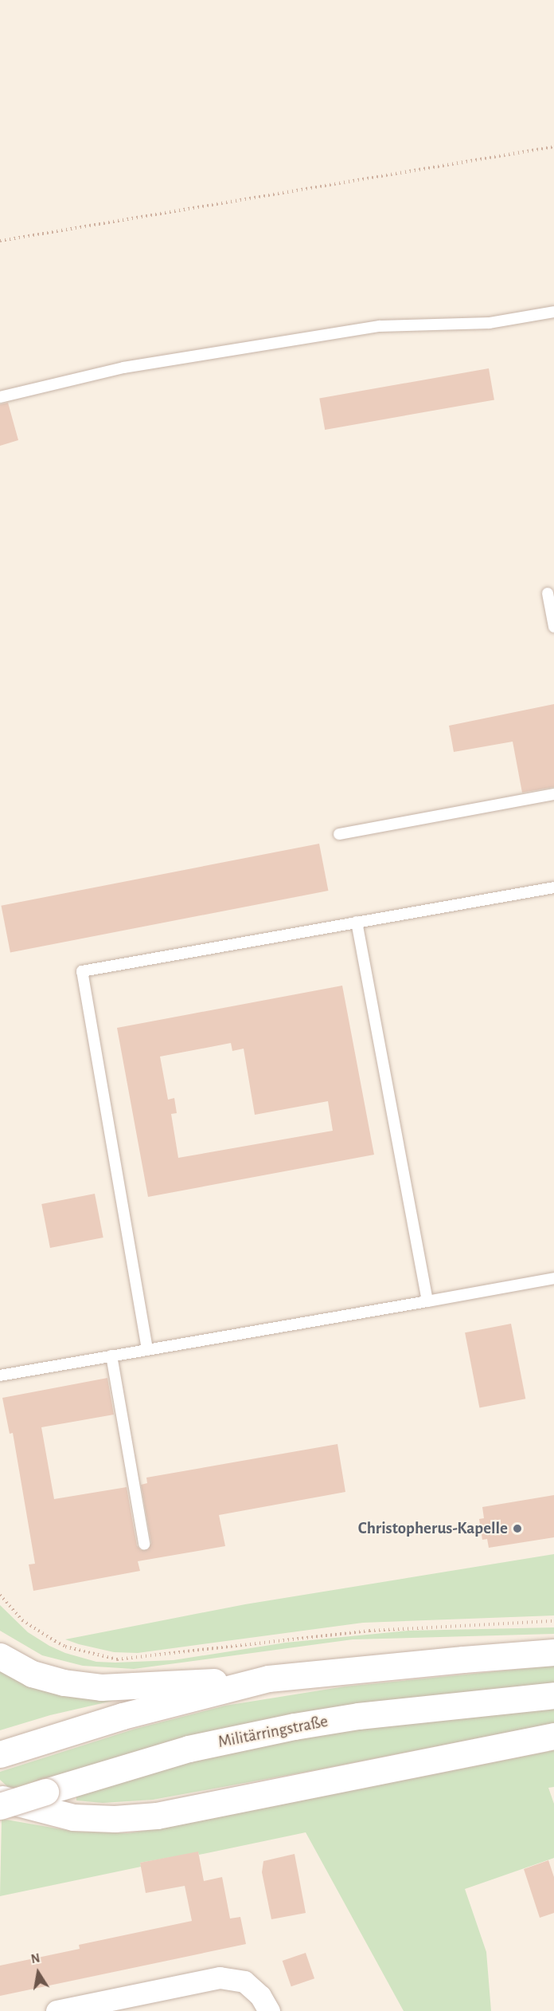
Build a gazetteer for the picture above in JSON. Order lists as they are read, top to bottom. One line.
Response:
{"streets":{"main road":["Militärringstraße"]},"places":["Christopherus-Kapelle"],"north":"top"}
